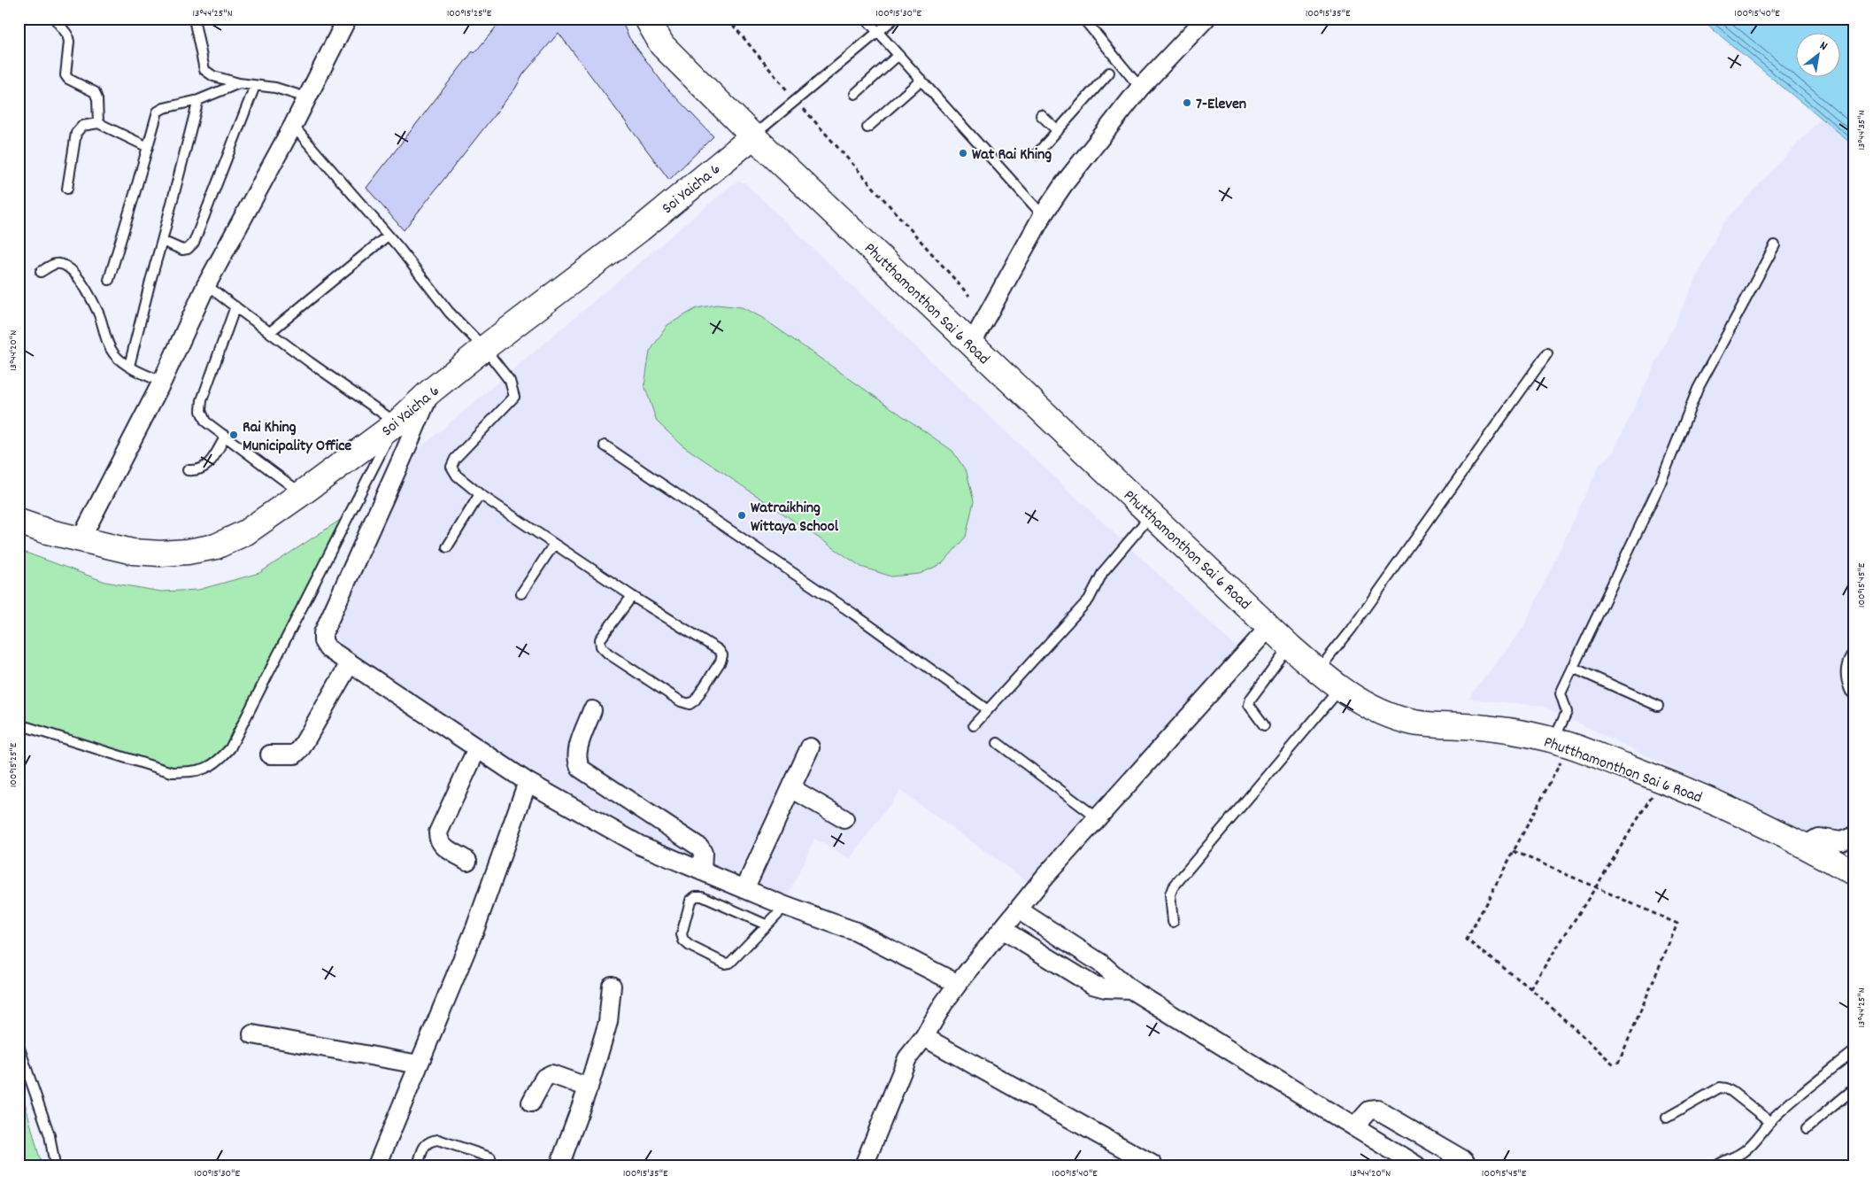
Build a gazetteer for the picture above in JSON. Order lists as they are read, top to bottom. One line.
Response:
{"streets":{"main road":["Soi Yaicha 6","Phutthamonthon Sai 6 Road"]},"crossings":[["Soi Yaicha 6","Phutthamonthon Sai 6 Road"]],"places":["7-Eleven","Wat Rai Khing","Rai Khing Municipality Office","Watraikhing Wittaya School"],"north":"top right","coordinates":["13°44'25\"N","100°15'25\"E","100°15'30\"E","100°15'35\"E","100°15'40\"E","13°44'35\"N","13°44'20\"N","100°15'45\"E"]}
